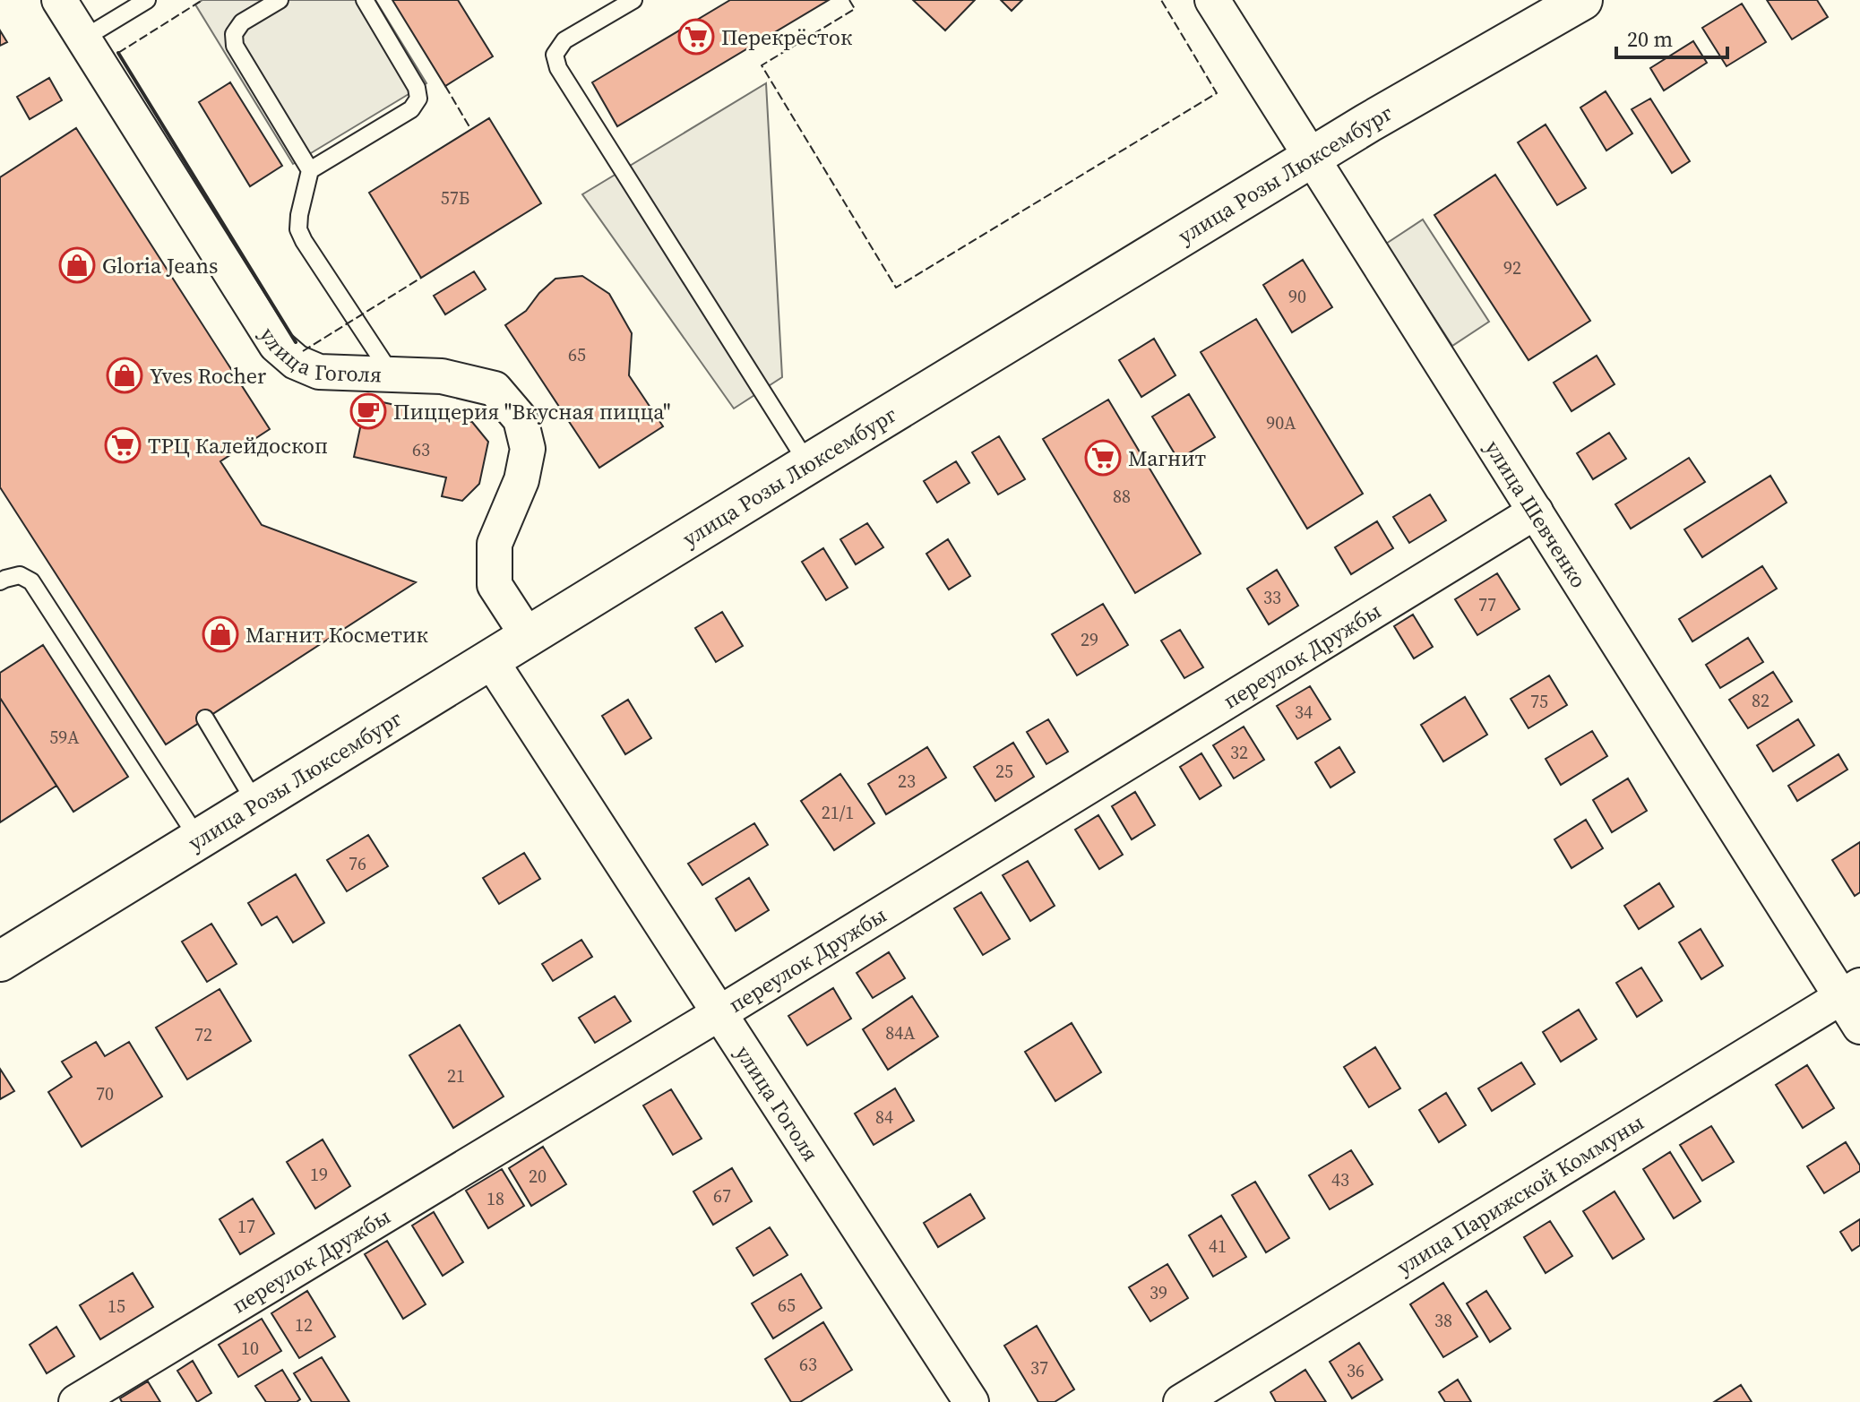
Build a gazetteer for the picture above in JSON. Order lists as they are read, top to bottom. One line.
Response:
{"streets":{"main road":["улица Розы Люксембург"],"street":["улица Гоголя","улица Шевченко","переулок Дружбы","улица Парижской Коммуны"]},"crossings":[["улица Розы Люксембург","улица Гоголя"],["улица Розы Люксембург","улица Шевченко"],["улица Гоголя","переулок Дружбы"],["улица Шевченко","переулок Дружбы"],["улица Шевченко","улица Парижской Коммуны"]],"places":{"supermarket":["Перекрёсток","ТРЦ Калейдоскоп","Магнит"],"shop":["Gloria Jeans","Yves Rocher","Магнит Косметик"],"cafe":["Пиццерия \"Вкусная пицца\""]},"house_numbers":["57Б","92","90","65","90А","63","88","33","77","29","82","75","34","59А","32","25","23","21/1","76","84А","72","21","70","84","19","20","43","67","18","17","41","39","65","15","38","12","10","63","37","36"],"scale_bar":"20 m"}
